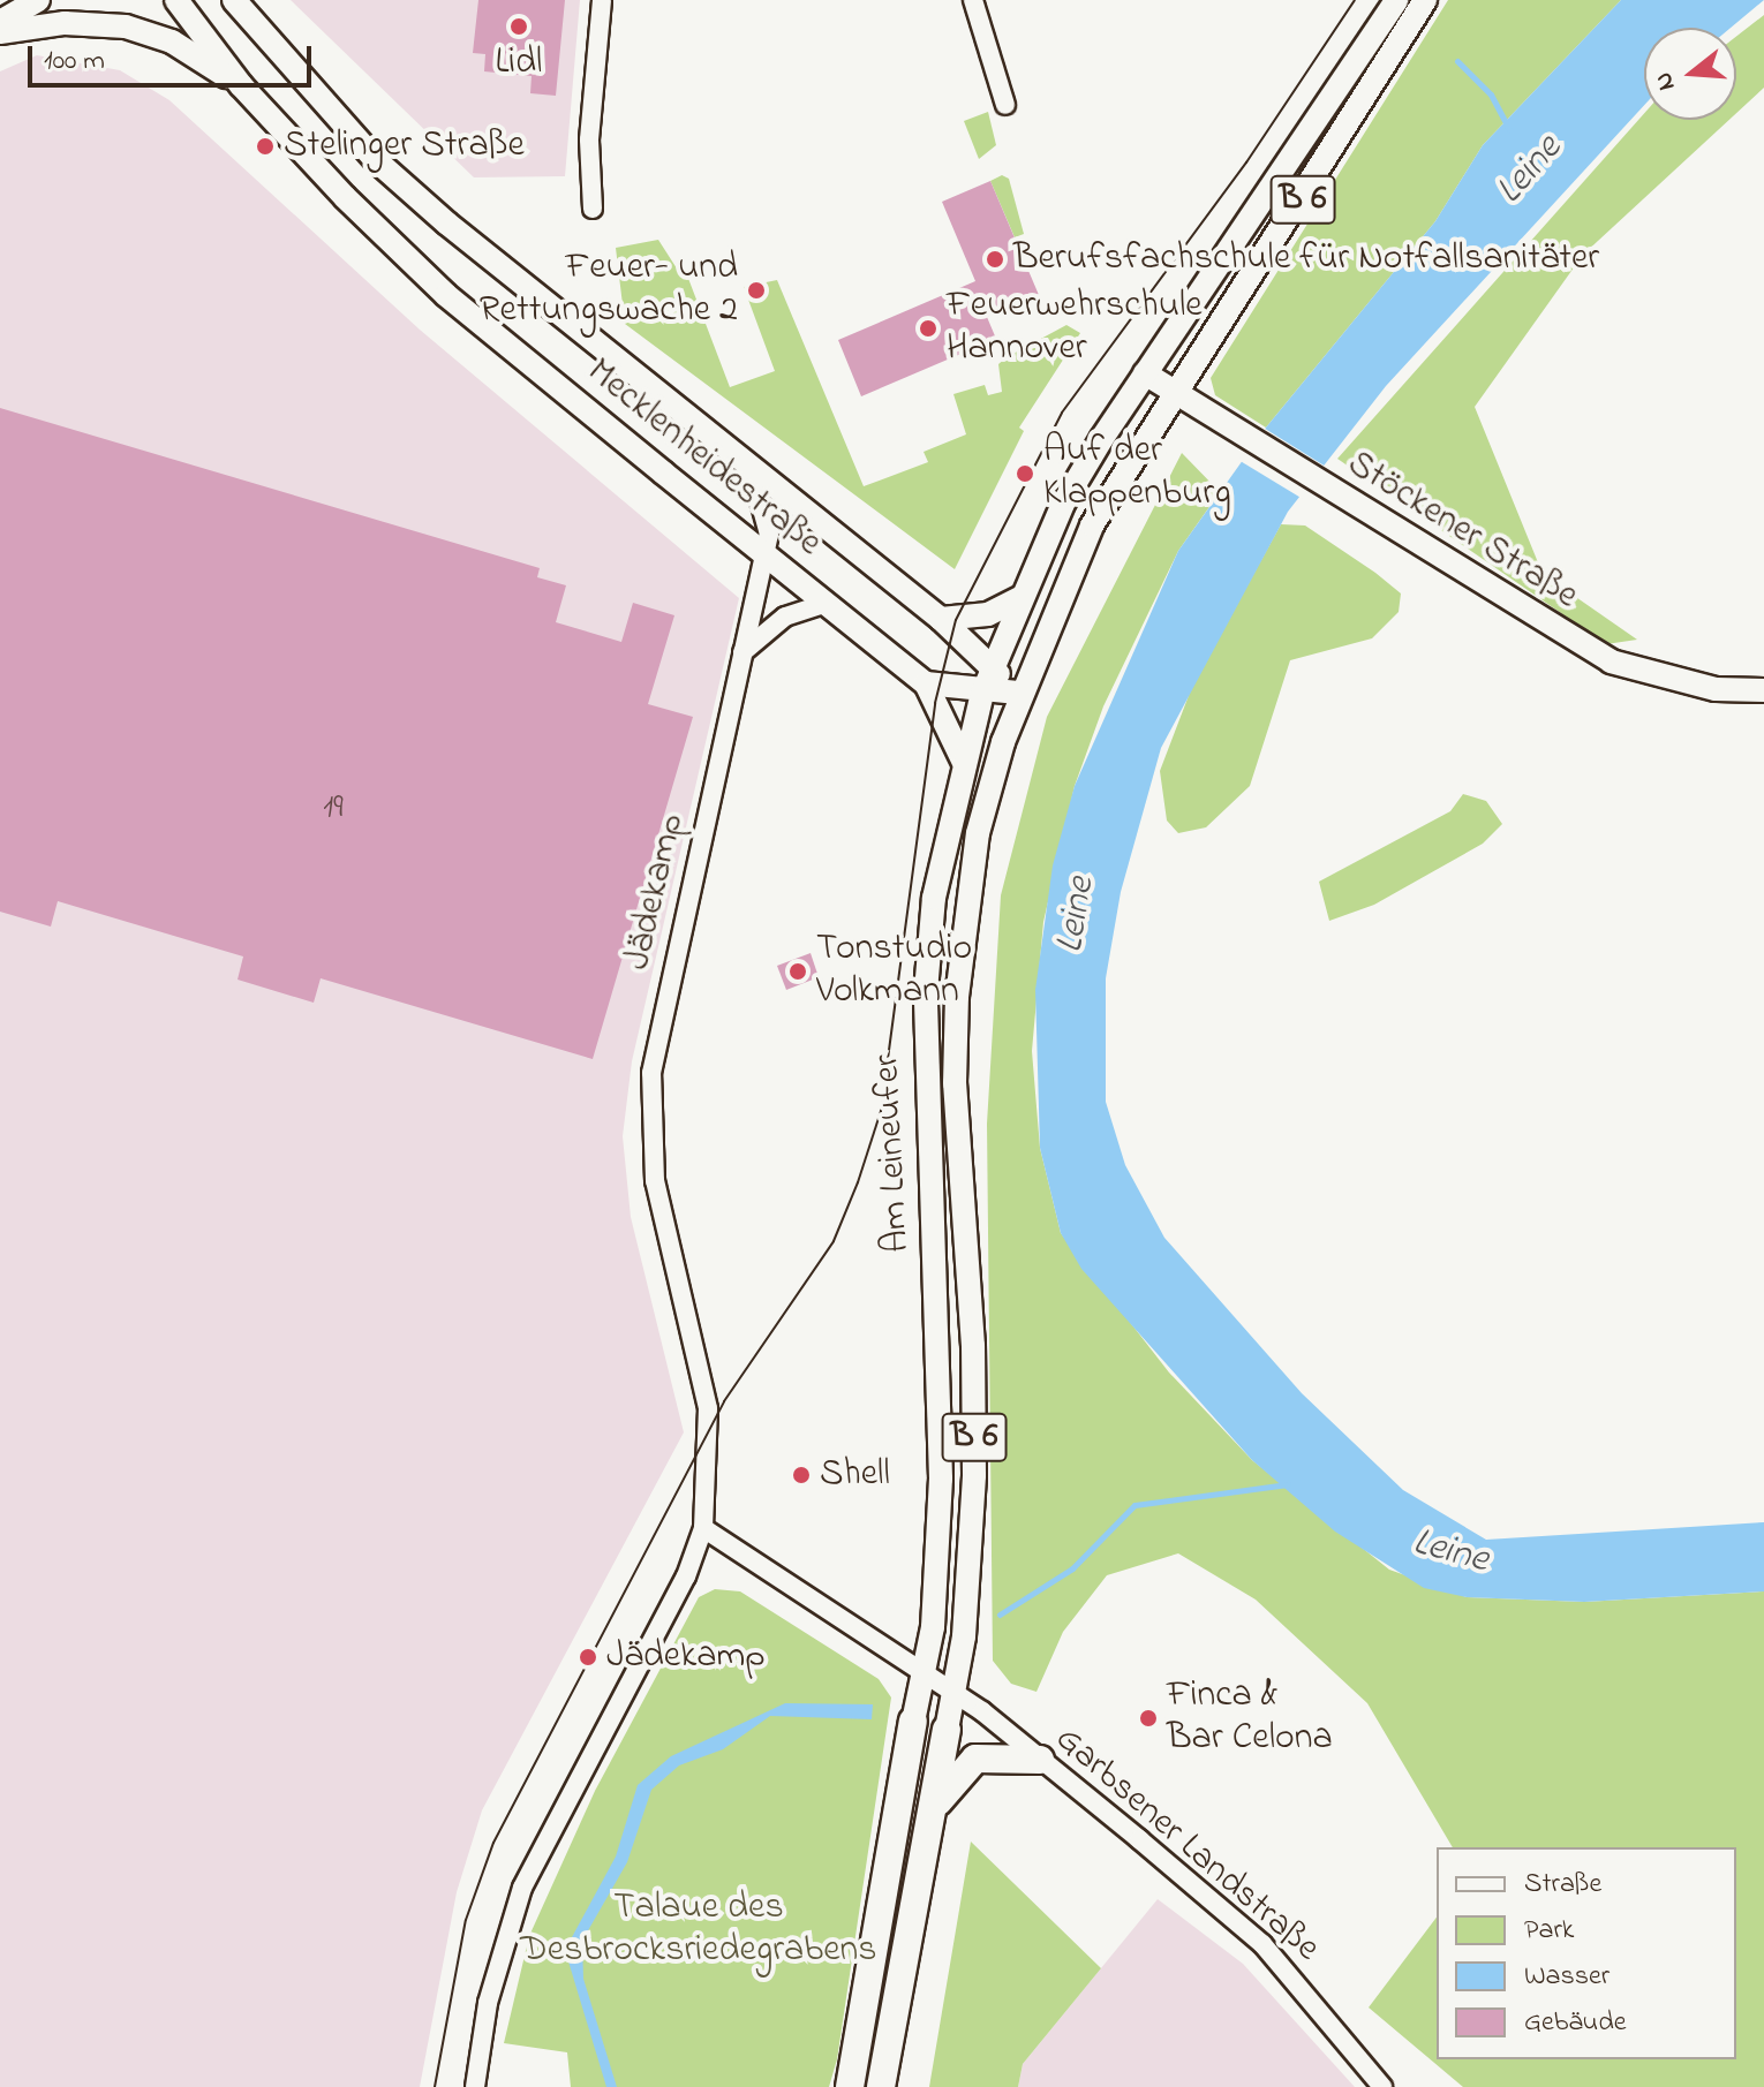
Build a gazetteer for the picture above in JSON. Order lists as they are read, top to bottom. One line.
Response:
{"streets":{"highway":["B 6","Am Leineufer"],"main road":["Mecklenheidestraße","Stöckener Straße"],"street":["Jädekamp","Garbsener Landstraße"]},"crossings":[["Mecklenheidestraße","Jädekamp"],["Mecklenheidestraße","Am Leineufer"],["Stöckener Straße","Am Leineufer"],["Am Leineufer","Garbsener Landstraße"]],"water":["Leine"],"parks":["Talaue des Desbrocksriedegrabens"],"places":["Lidl","Stelinger Straße","Berufsfachschule für Notfallsanitäter","Feuer- und Rettungswache 2","Feuerwehrschule Hannover","Auf der Klappenburg","Tonstudio Volkmann","Shell","Jädekamp","Finca & Bar Celona"],"house_numbers":["19"],"legend":["Straße","Park","Wasser","Gebäude"],"scale_bar":"100 m","north":"left"}
